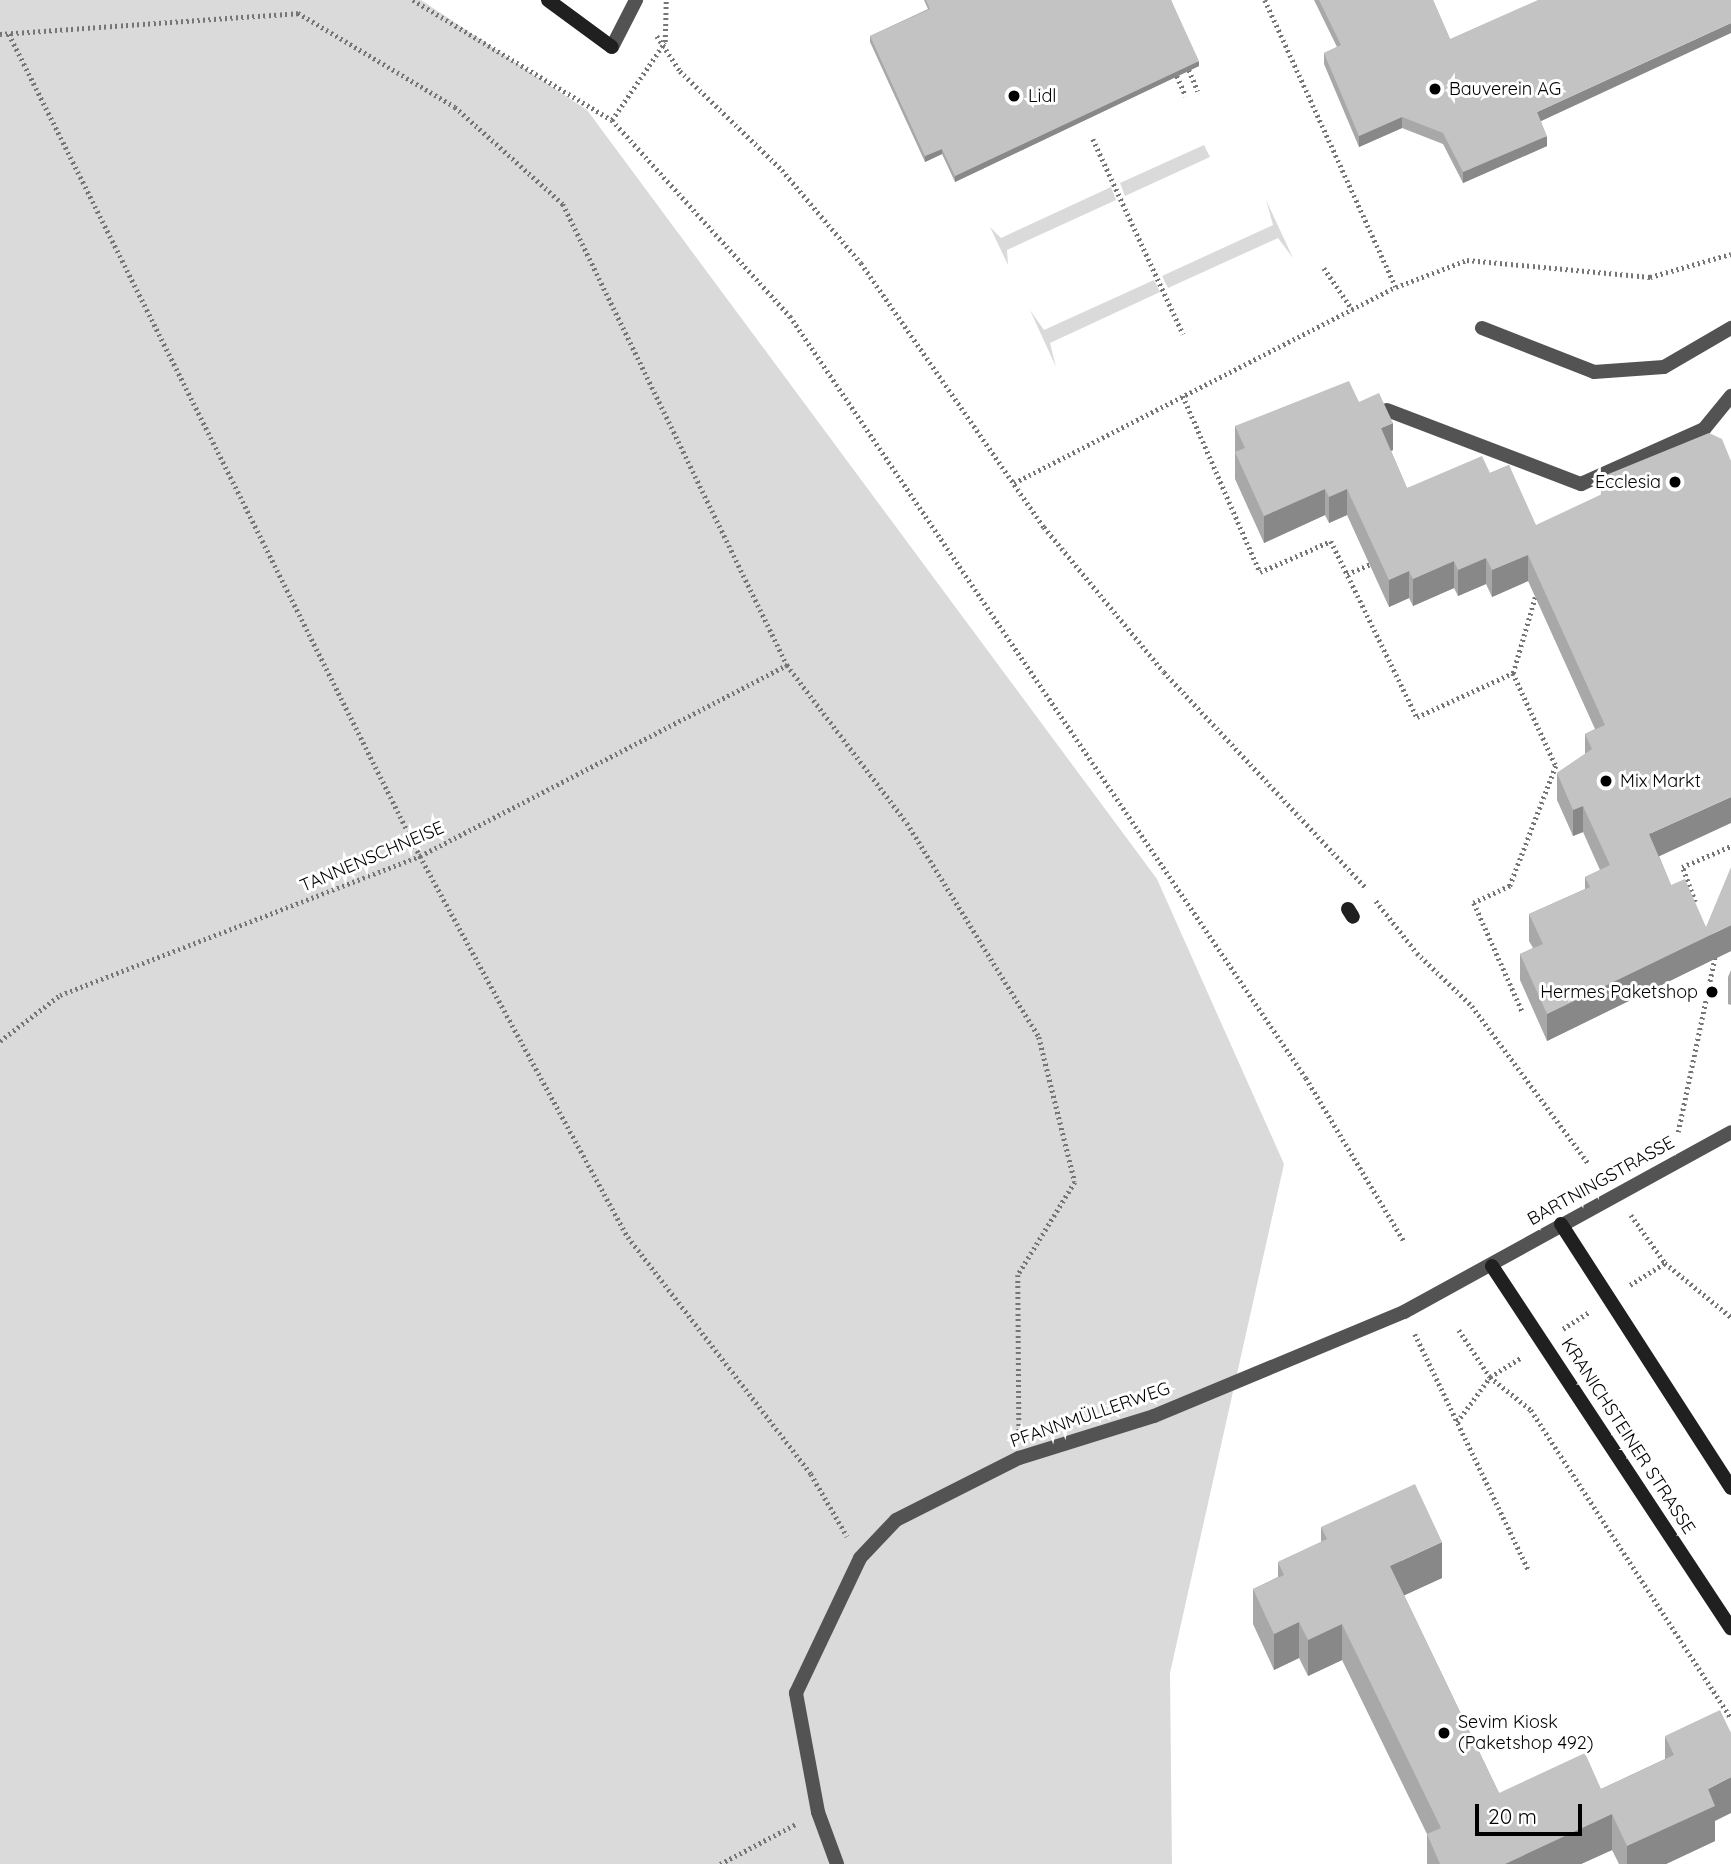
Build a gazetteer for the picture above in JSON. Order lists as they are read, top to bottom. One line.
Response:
{"streets":{"main road":["KRANICHSTEINER STRASSE"],"street":["BARTNINGSTRASSE","PFANNMÜLLERWEG"],"path":["TANNENSCHNEISE"]},"crossings":[["BARTNINGSTRASSE","PFANNMÜLLERWEG"],["BARTNINGSTRASSE","KRANICHSTEINER STRASSE"],["PFANNMÜLLERWEG","KRANICHSTEINER STRASSE"]],"places":["Bauverein AG","Lidl","Ecclesia","Mix Markt","Hermes Paketshop","Sevim Kiosk (Paketshop 492)"],"scale_bar":"20 m"}
